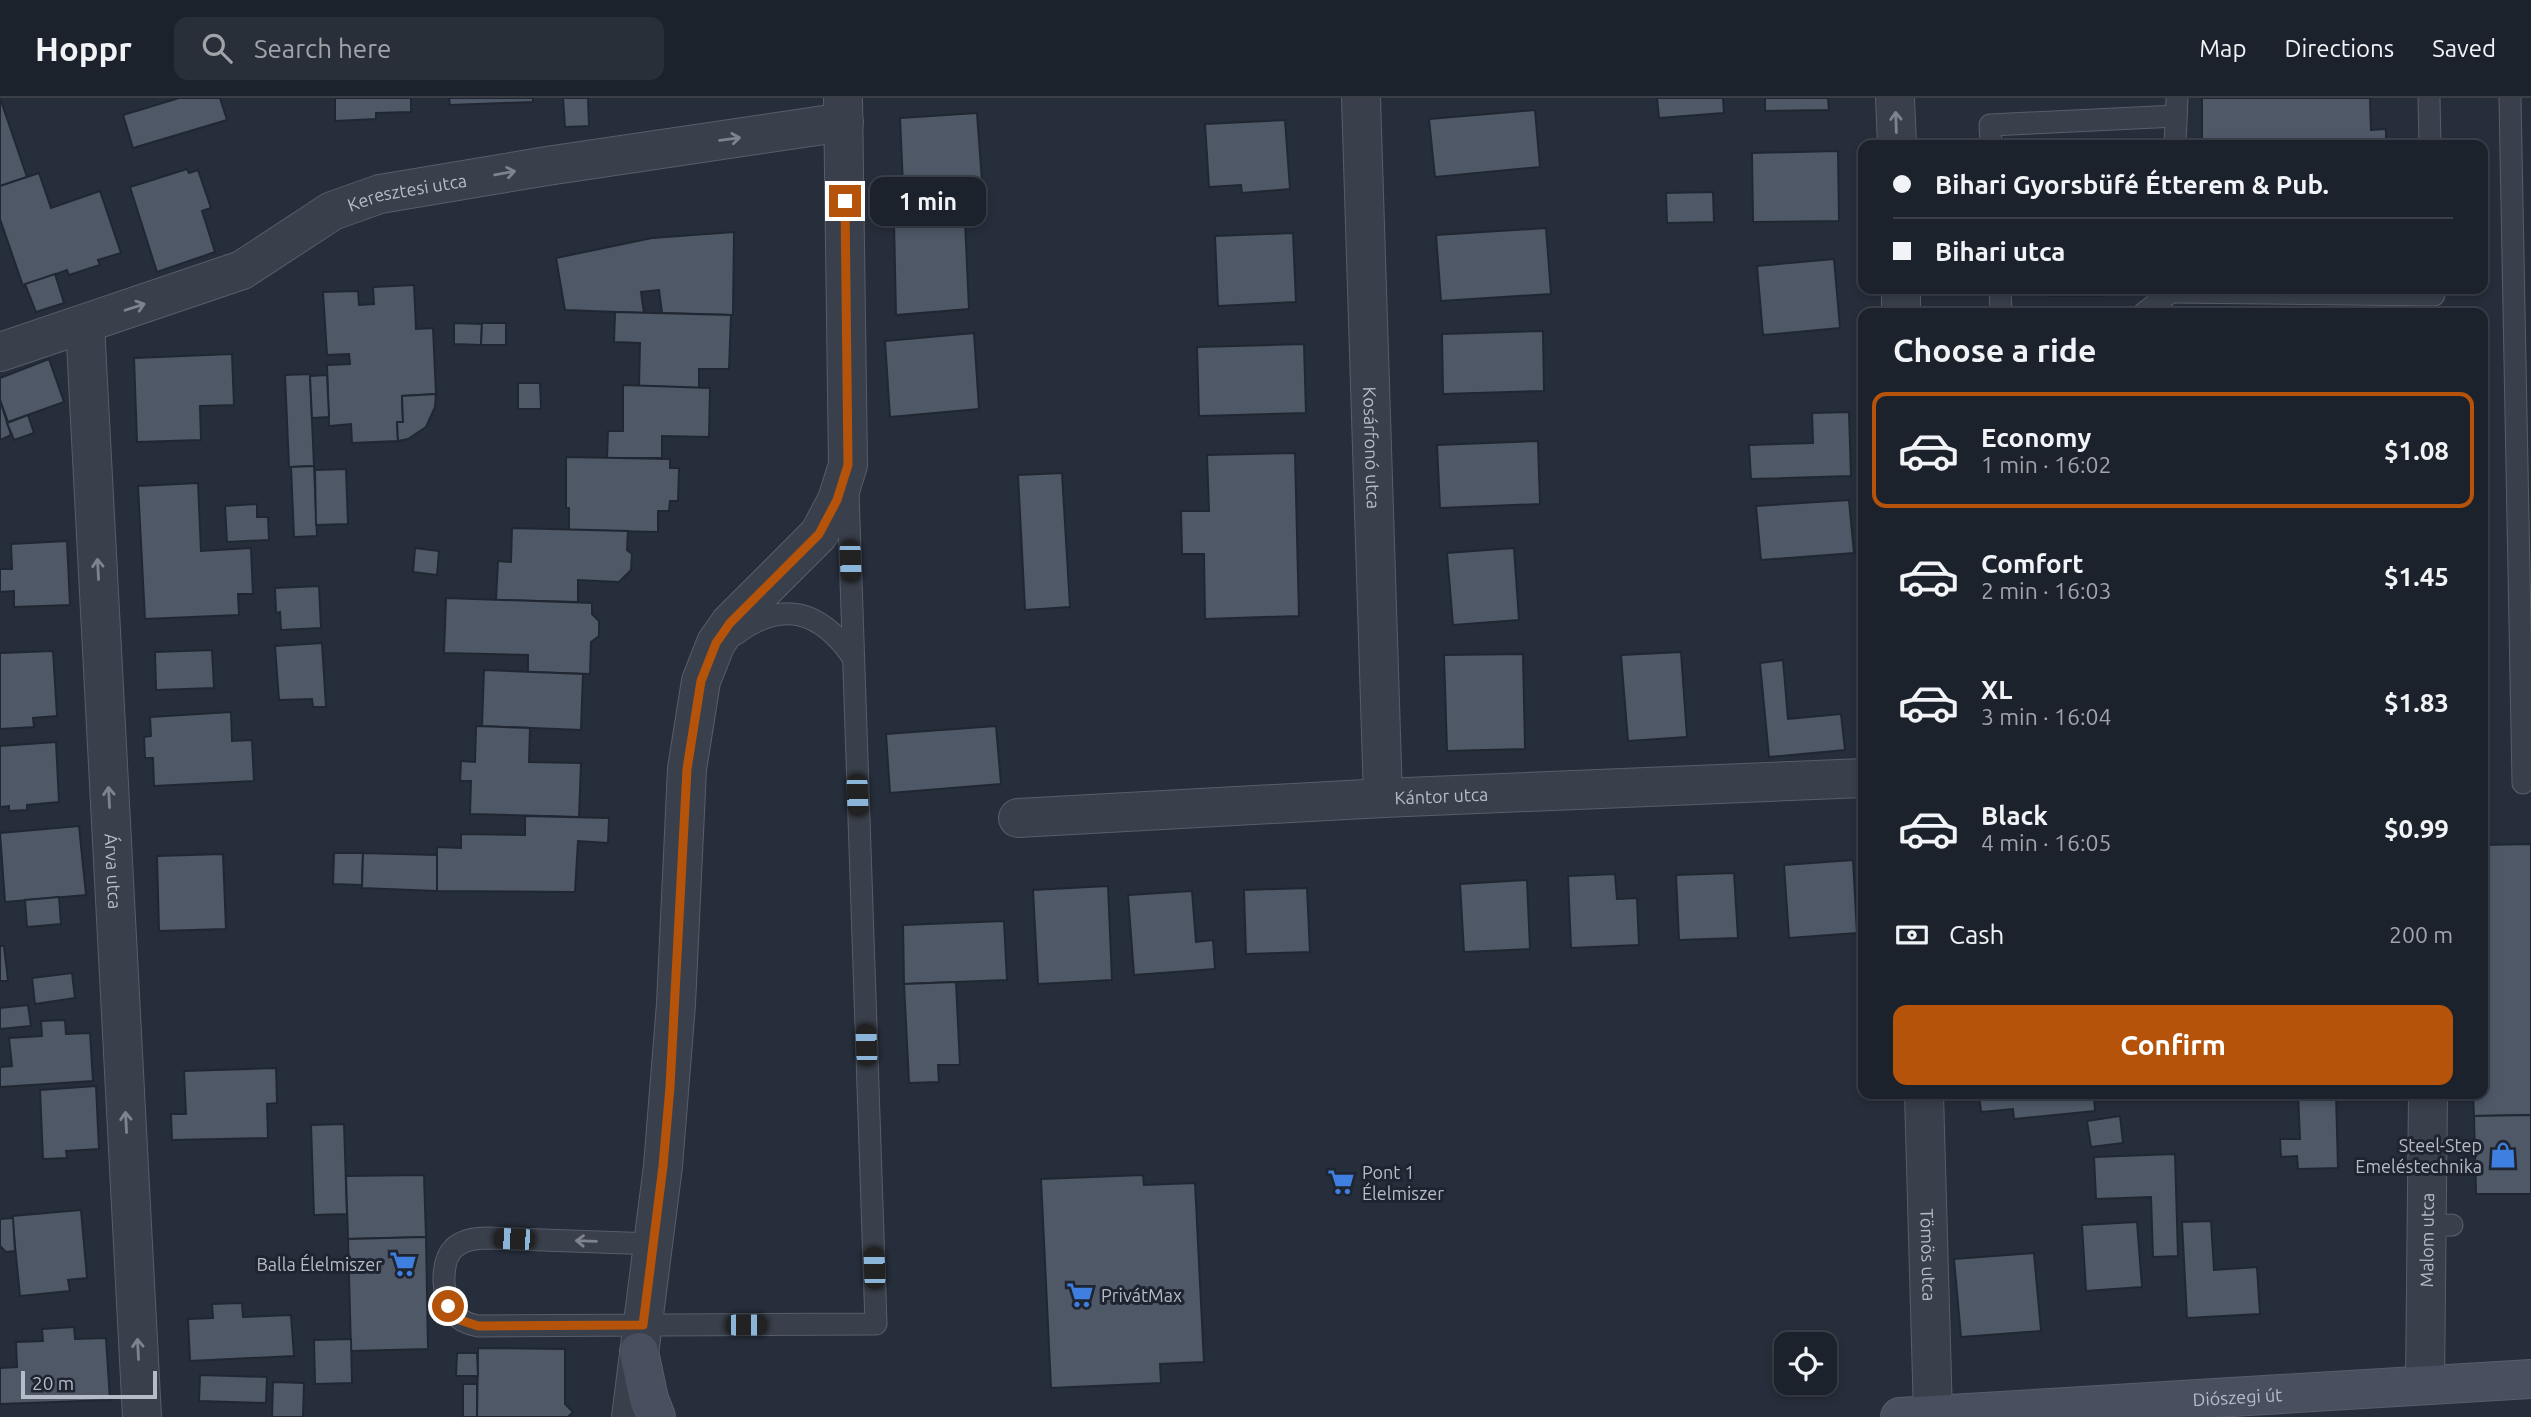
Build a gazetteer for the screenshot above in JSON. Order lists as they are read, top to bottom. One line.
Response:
{"streets":{"main road":["Diószegi út"],"street":["Keresztesi utca","Kosárfonó utca","Kántor utca","Árva utca","Malom utca","Tömös utca"]},"crossings":[["Keresztesi utca","Árva utca"],["Kosárfonó utca","Kántor utca"],["Malom utca","Diószegi út"],["Tömös utca","Diószegi út"]],"one_way":["Keresztesi utca","Árva utca"],"places":{"shop":["Steel-Step Emeléstechnika"],"supermarket":["Pont 1 Élelmiszer","Balla Élelmiszer","PrivátMax"]},"scale_bar":"20 m","page":{"header":"Hoppr","search":"Search here","nav":["Map","Directions","Saved"],"banner":["Bihari Gyorsbüfé Étterem & Pub.","Bihari utca"],"bubble":"1 min","heading":"Choose a ride","list":[{"name":"Economy","note":"1 min · 16:02","value":"$1.08"},{"name":"Comfort","note":"2 min · 16:03","value":"$1.45"},{"name":"XL","note":"3 min · 16:04","value":"$1.83"},{"name":"Black","note":"4 min · 16:05","value":"$0.99"}],"pay":["Cash","200 m"],"buttons":"Confirm","scale":"20 m"}}
